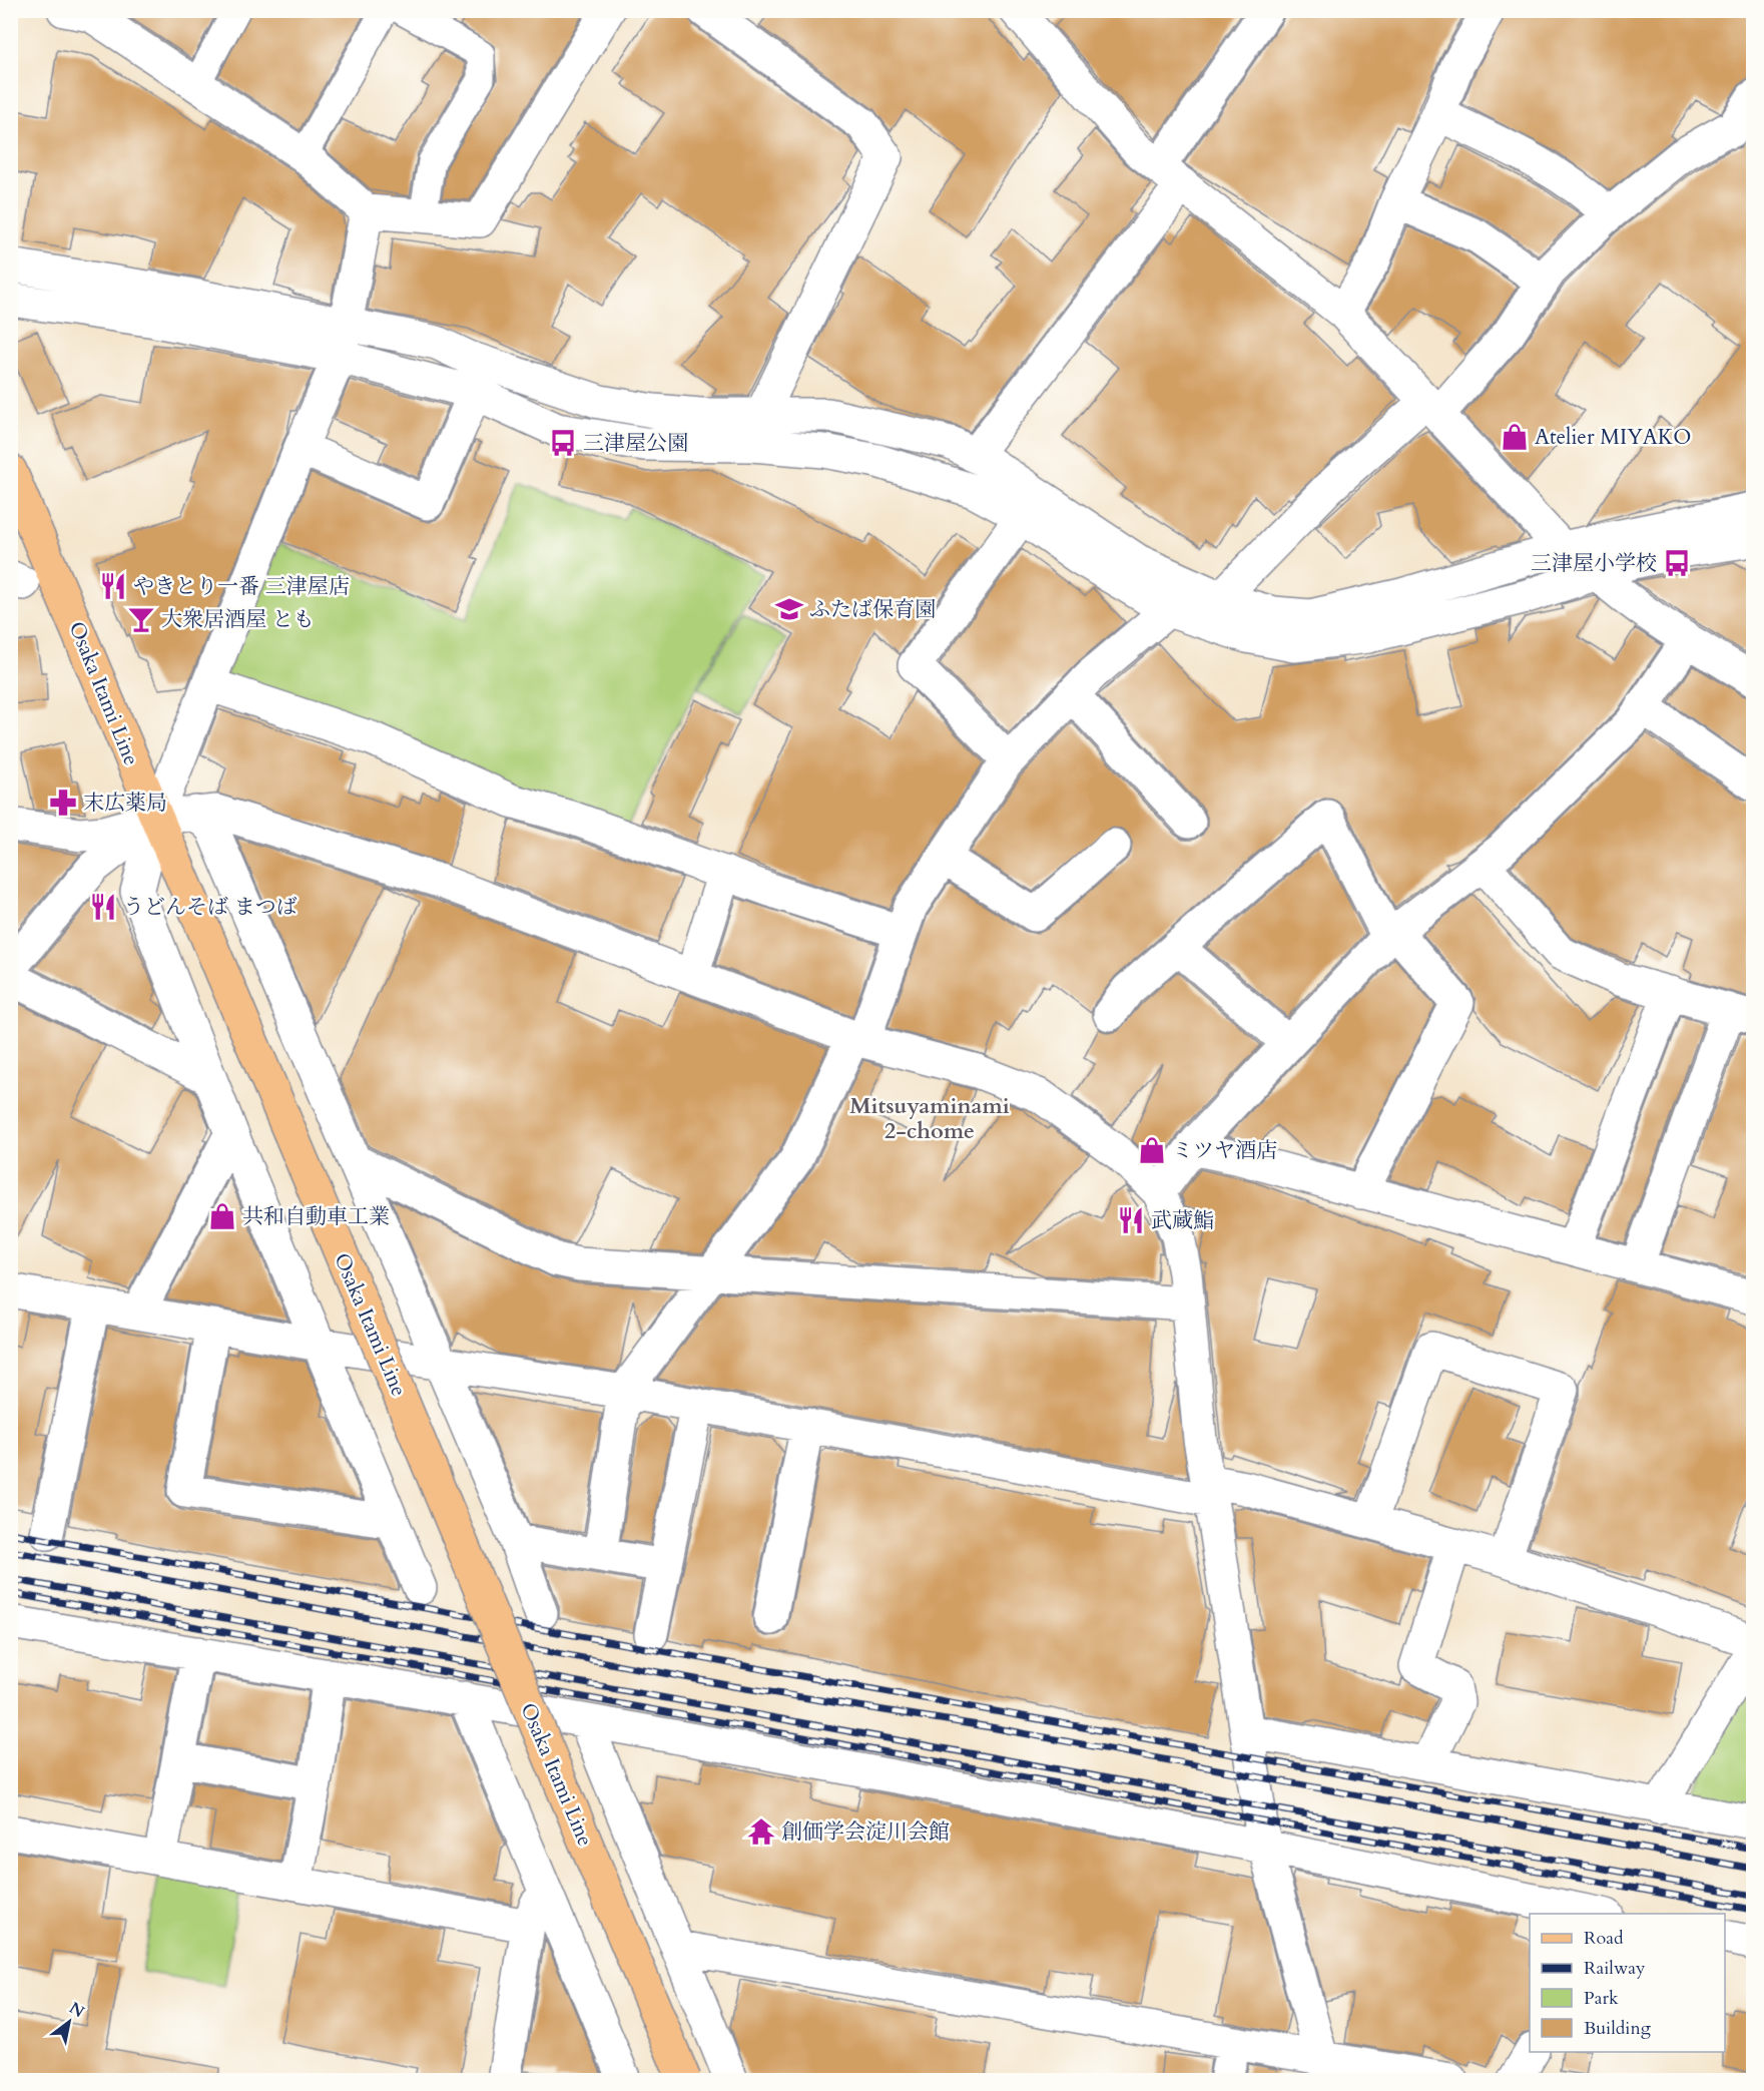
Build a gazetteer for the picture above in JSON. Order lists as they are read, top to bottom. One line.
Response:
{"streets":{"main road":["Osaka Itami Line"]},"districts":["Mitsuyaminami 2-chome"],"places":{"shop":["Atelier MIYAKO","ミツヤ酒店","共和自動車工業"],"bus stop":["三津屋公園","三津屋小学校"],"restaurant":["やきとり一番 三津屋店","うどんそば まつば","武蔵鮨"],"school or university":["ふたば保育園"],"bar":["大衆居酒屋 とも"],"pharmacy":["末広薬局"],"temple":["創価学会淀川会館"]},"legend":["Road","Railway","Park","Building"],"north":"top right"}
